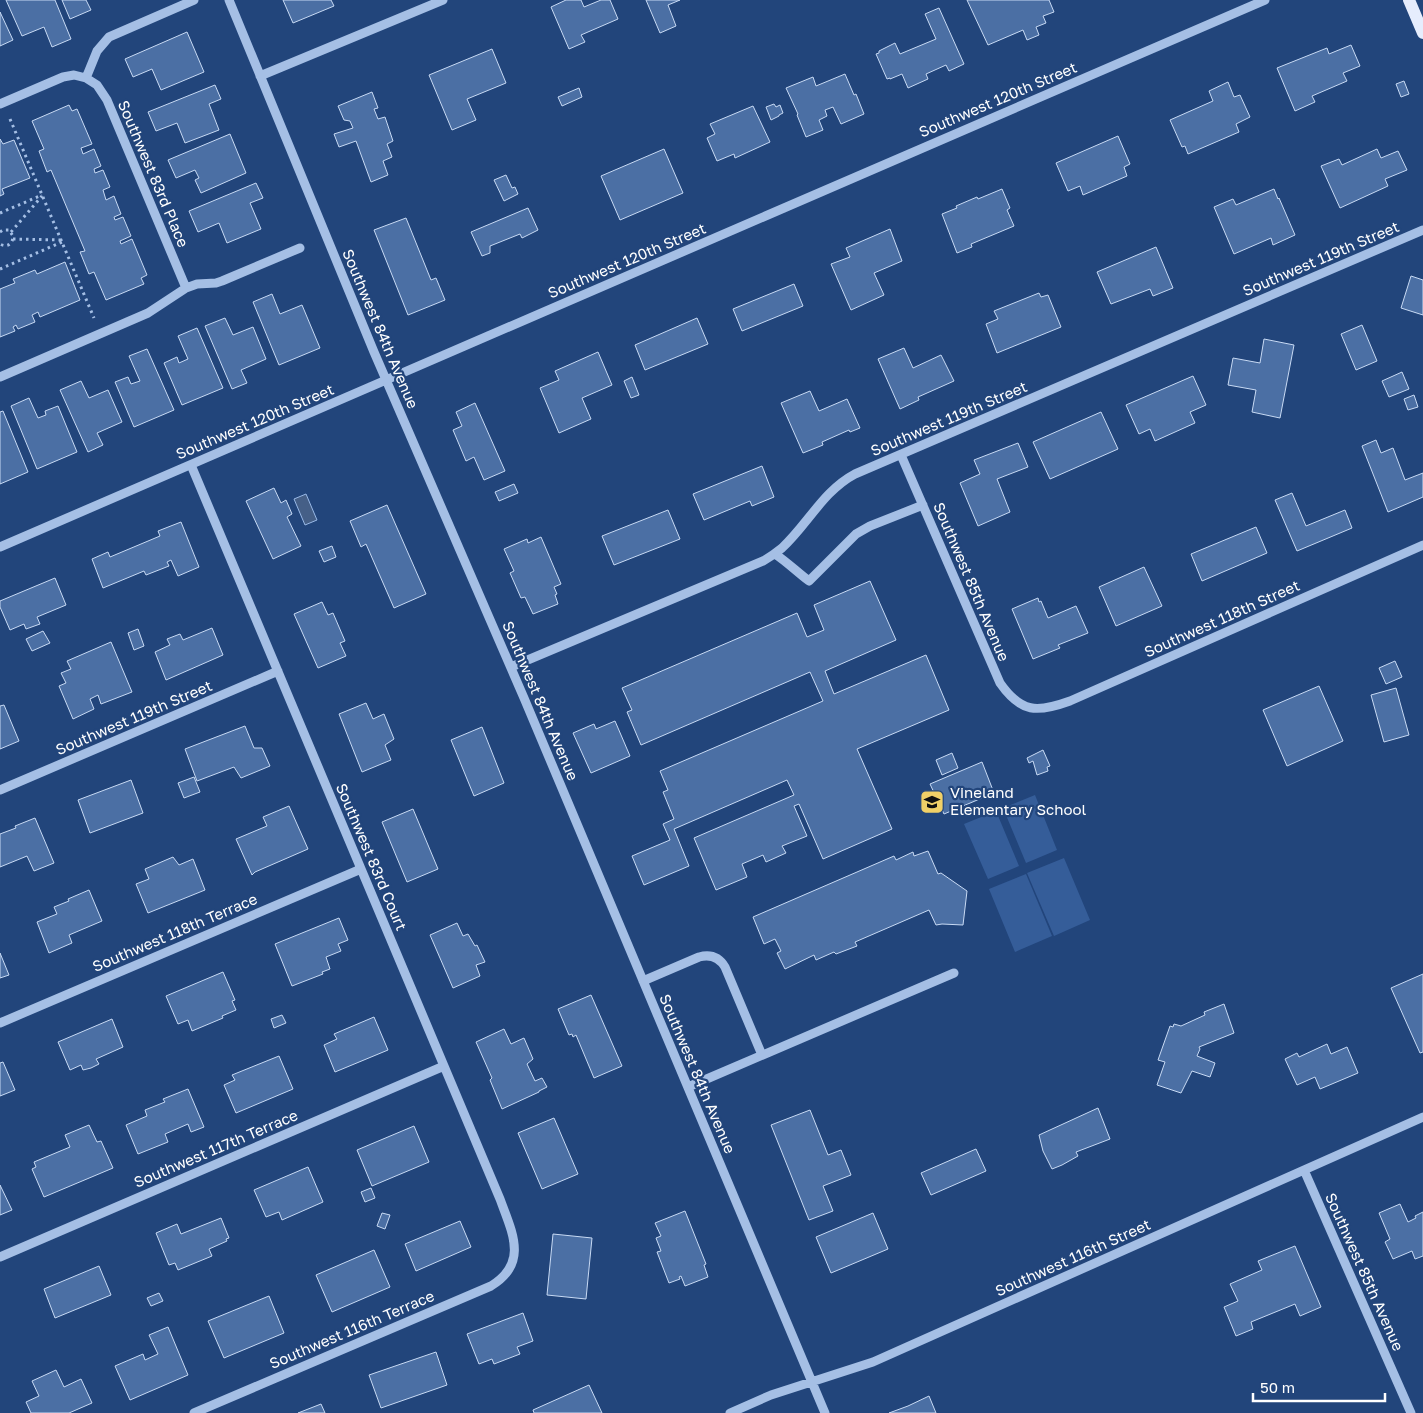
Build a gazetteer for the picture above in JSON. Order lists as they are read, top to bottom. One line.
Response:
{"streets":{"street":["Southwest 120th Street","Southwest 83rd Place","Southwest 119th Street","Southwest 84th Avenue","Southwest 85th Avenue","Southwest 118th Street","Southwest 83rd Court","Southwest 118th Terrace","Southwest 117th Terrace","Southwest 116th Street","Southwest 116th Terrace"]},"crossings":[["Southwest 120th Street","Southwest 84th Avenue"],["Southwest 120th Street","Southwest 83rd Court"],["Southwest 119th Street","Southwest 84th Avenue"],["Southwest 119th Street","Southwest 85th Avenue"],["Southwest 119th Street","Southwest 83rd Court"],["Southwest 84th Avenue","Southwest 116th Street"],["Southwest 85th Avenue","Southwest 118th Street"],["Southwest 85th Avenue","Southwest 116th Street"],["Southwest 83rd Court","Southwest 118th Terrace"],["Southwest 83rd Court","Southwest 117th Terrace"],["Southwest 83rd Court","Southwest 116th Terrace"]],"places":{"school or university":["Vineland Elementary School"]},"scale_bar":"50 m"}
